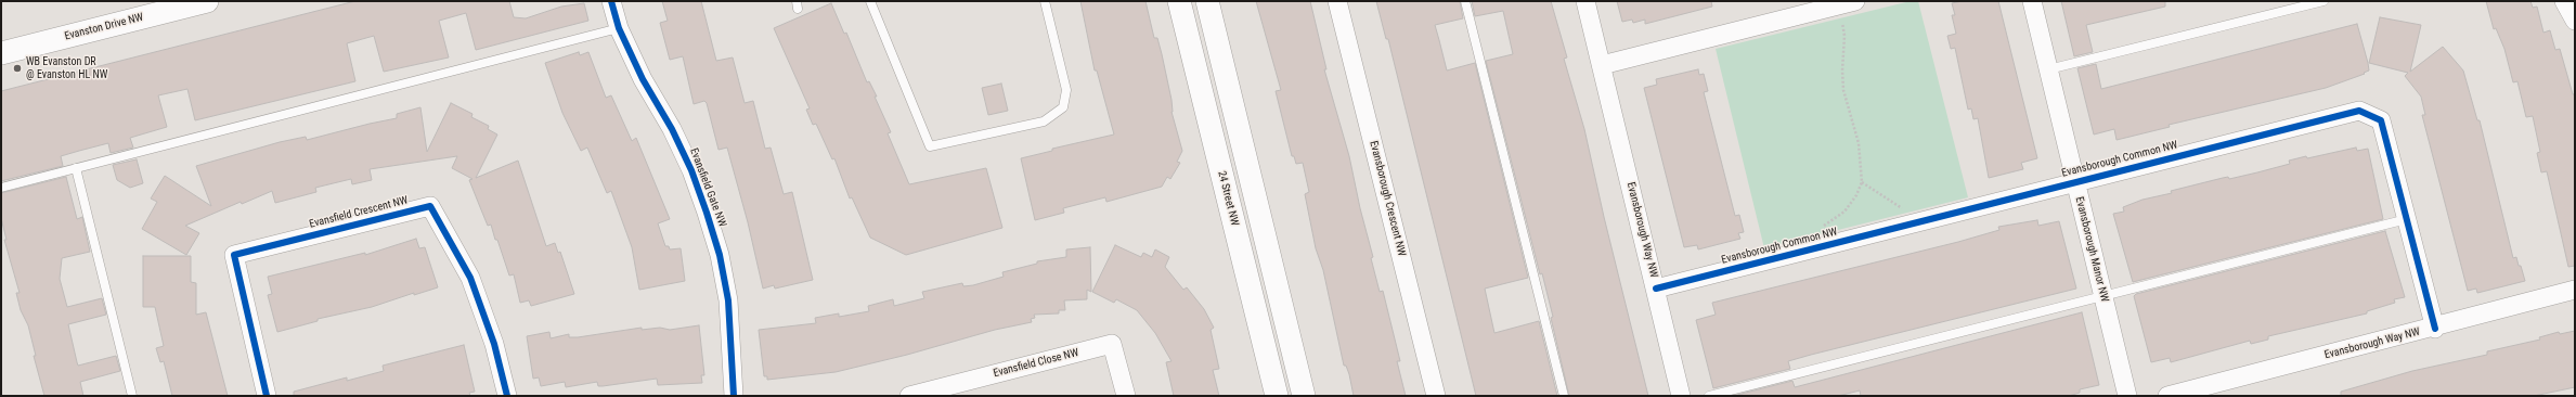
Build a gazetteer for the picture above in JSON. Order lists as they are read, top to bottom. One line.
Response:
{"streets":{"street":["Evanston Drive NW","Evansborough Common NW","Evansfield Gate NW","24 Street NW","Evansborough Crescent NW","Evansfield Crescent NW","Evansborough Way NW","Evansborough Manor NW","Evansfield Close NW"]},"crossings":[["Evansborough Common NW","Evansborough Way NW"],["Evansborough Common NW","Evansborough Manor NW"]],"places":["WB Evanston DR @ Evanston HL NW"]}
